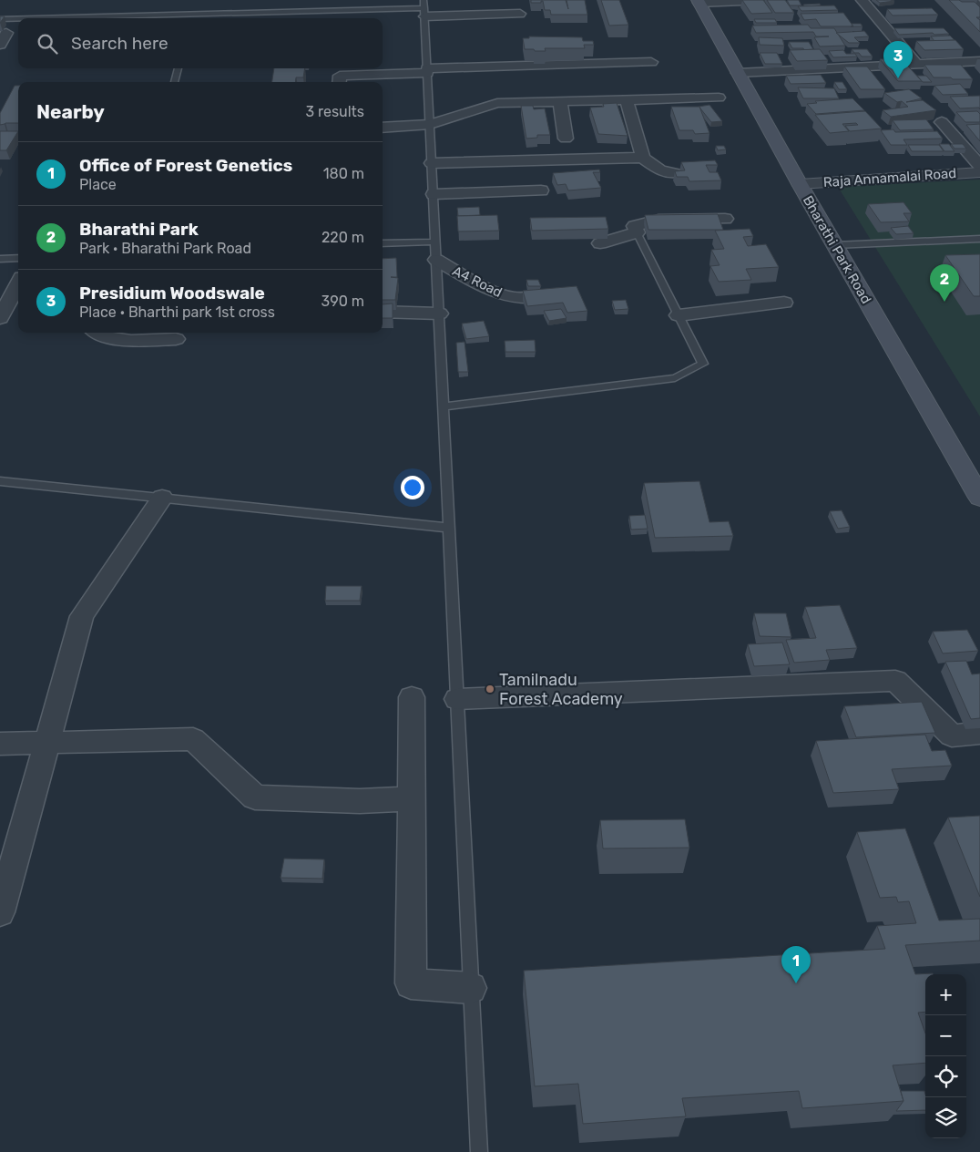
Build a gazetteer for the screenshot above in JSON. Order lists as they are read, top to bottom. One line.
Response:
{"streets":{"main road":["Bharathi Park Road"],"street":["Raja Annamalai Road","A4 Road"]},"crossings":[["Raja Annamalai Road","Bharathi Park Road"]],"places":["Tamilnadu Forest Academy"],"page":{"search":"Search here","pins":["3","2","1"],"heading":["Nearby","3 results"],"list":[{"mark":"1","name":"Office of Forest Genetics","note":"Place","value":"180 m"},{"mark":"2","name":"Bharathi Park","note":"Park · Bharathi Park Road","value":"220 m"},{"mark":"3","name":"Presidium Woodswale","note":"Place · Bharthi park 1st cross","value":"390 m"}],"map_buttons":["+","−"]}}
